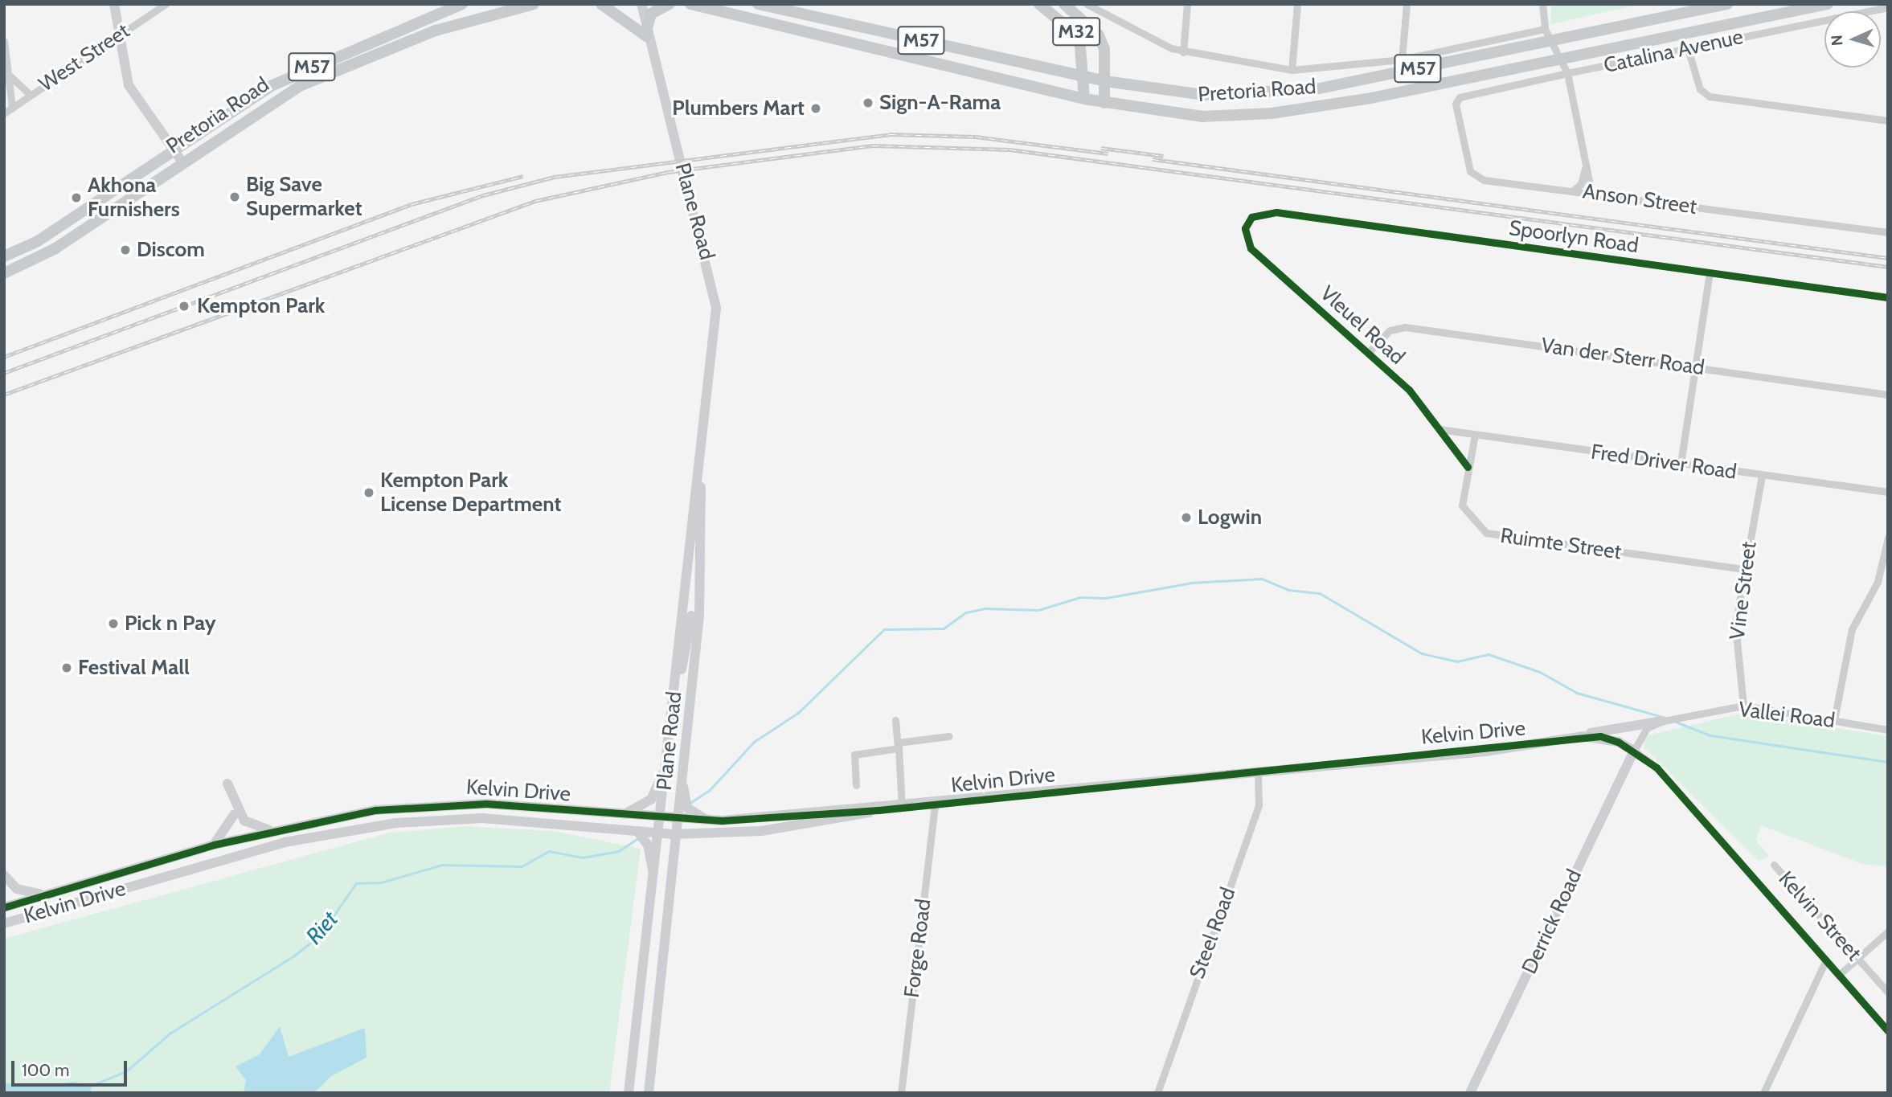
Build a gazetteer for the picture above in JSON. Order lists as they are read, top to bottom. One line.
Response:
{"streets":{"main road":["M32","M57","Pretoria Road"],"street":["Catalina Avenue","West Street","Anson Street","Plane Road","Spoorlyn Road","Vleuel Road","Van der Sterr Road","Fred Driver Road","Ruimte Street","Vine Street","Vallei Road","Kelvin Drive","Kelvin Street","Derrick Road","Steel Road","Forge Road"]},"crossings":[["M32","Pretoria Road"],["Catalina Avenue","Anson Street"],["Plane Road","Kelvin Drive"],["Spoorlyn Road","Vleuel Road"],["Vleuel Road","Van der Sterr Road"],["Vleuel Road","Fred Driver Road"],["Vleuel Road","Ruimte Street"],["Fred Driver Road","Ruimte Street"],["Fred Driver Road","Vine Street"],["Ruimte Street","Vine Street"],["Vine Street","Vallei Road"],["Vallei Road","Kelvin Drive"],["Vallei Road","Derrick Road"],["Kelvin Drive","Derrick Road"],["Kelvin Drive","Steel Road"],["Kelvin Drive","Forge Road"]],"water":["Riet"],"places":["Sign-A-Rama","Plumbers Mart","Big Save Supermarket","Akhona Furnishers","Discom","Kempton Park","Kempton Park License Department","Logwin","Pick n Pay","Festival Mall"],"scale_bar":"100 m","north":"left"}
